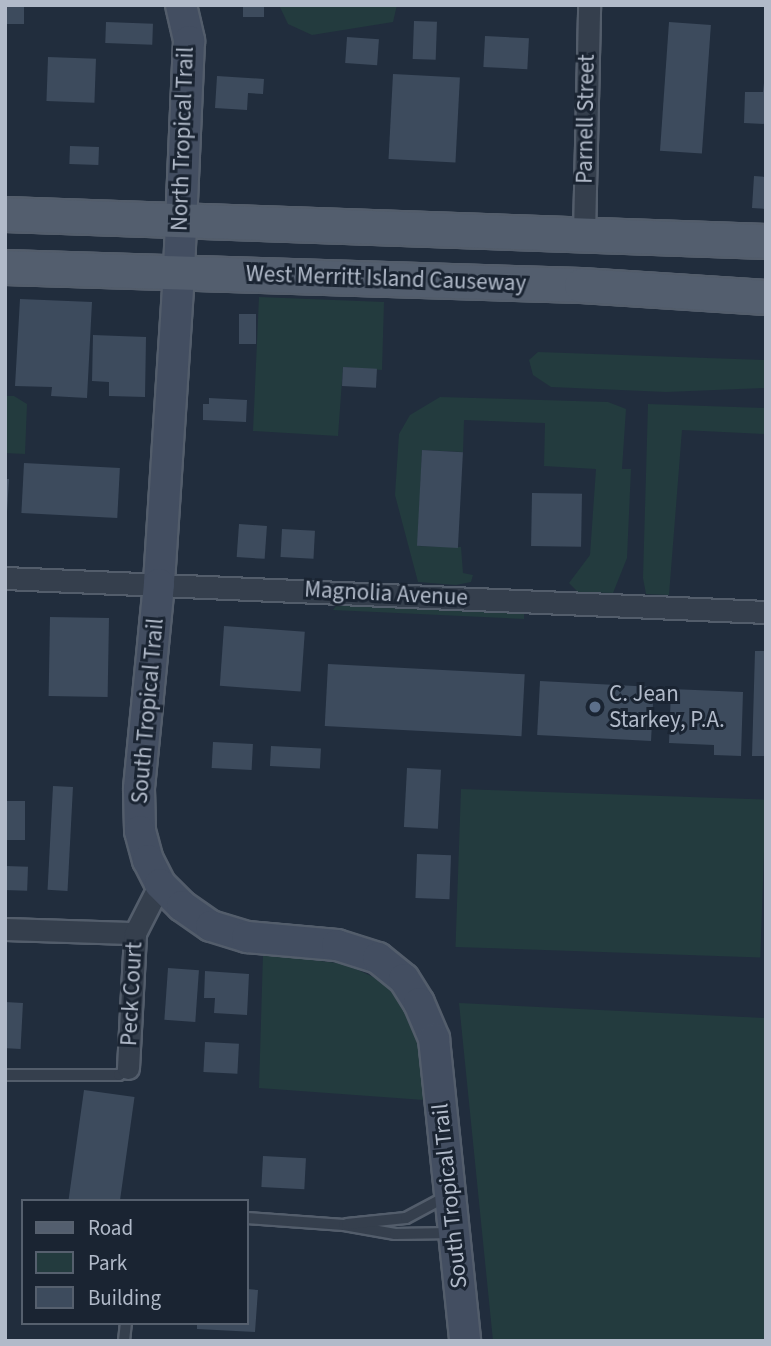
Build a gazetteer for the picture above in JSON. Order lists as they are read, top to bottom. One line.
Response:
{"streets":{"main road":["West Merritt Island Causeway"],"street":["Parnell Street","North Tropical Trail","Magnolia Avenue","South Tropical Trail","Peck Court"]},"crossings":[["North Tropical Trail","West Merritt Island Causeway"],["North Tropical Trail","South Tropical Trail"],["West Merritt Island Causeway","South Tropical Trail"],["Magnolia Avenue","South Tropical Trail"],["South Tropical Trail","Peck Court"]],"places":["C. Jean Starkey, P.A."],"legend":["Road","Park","Building"]}
